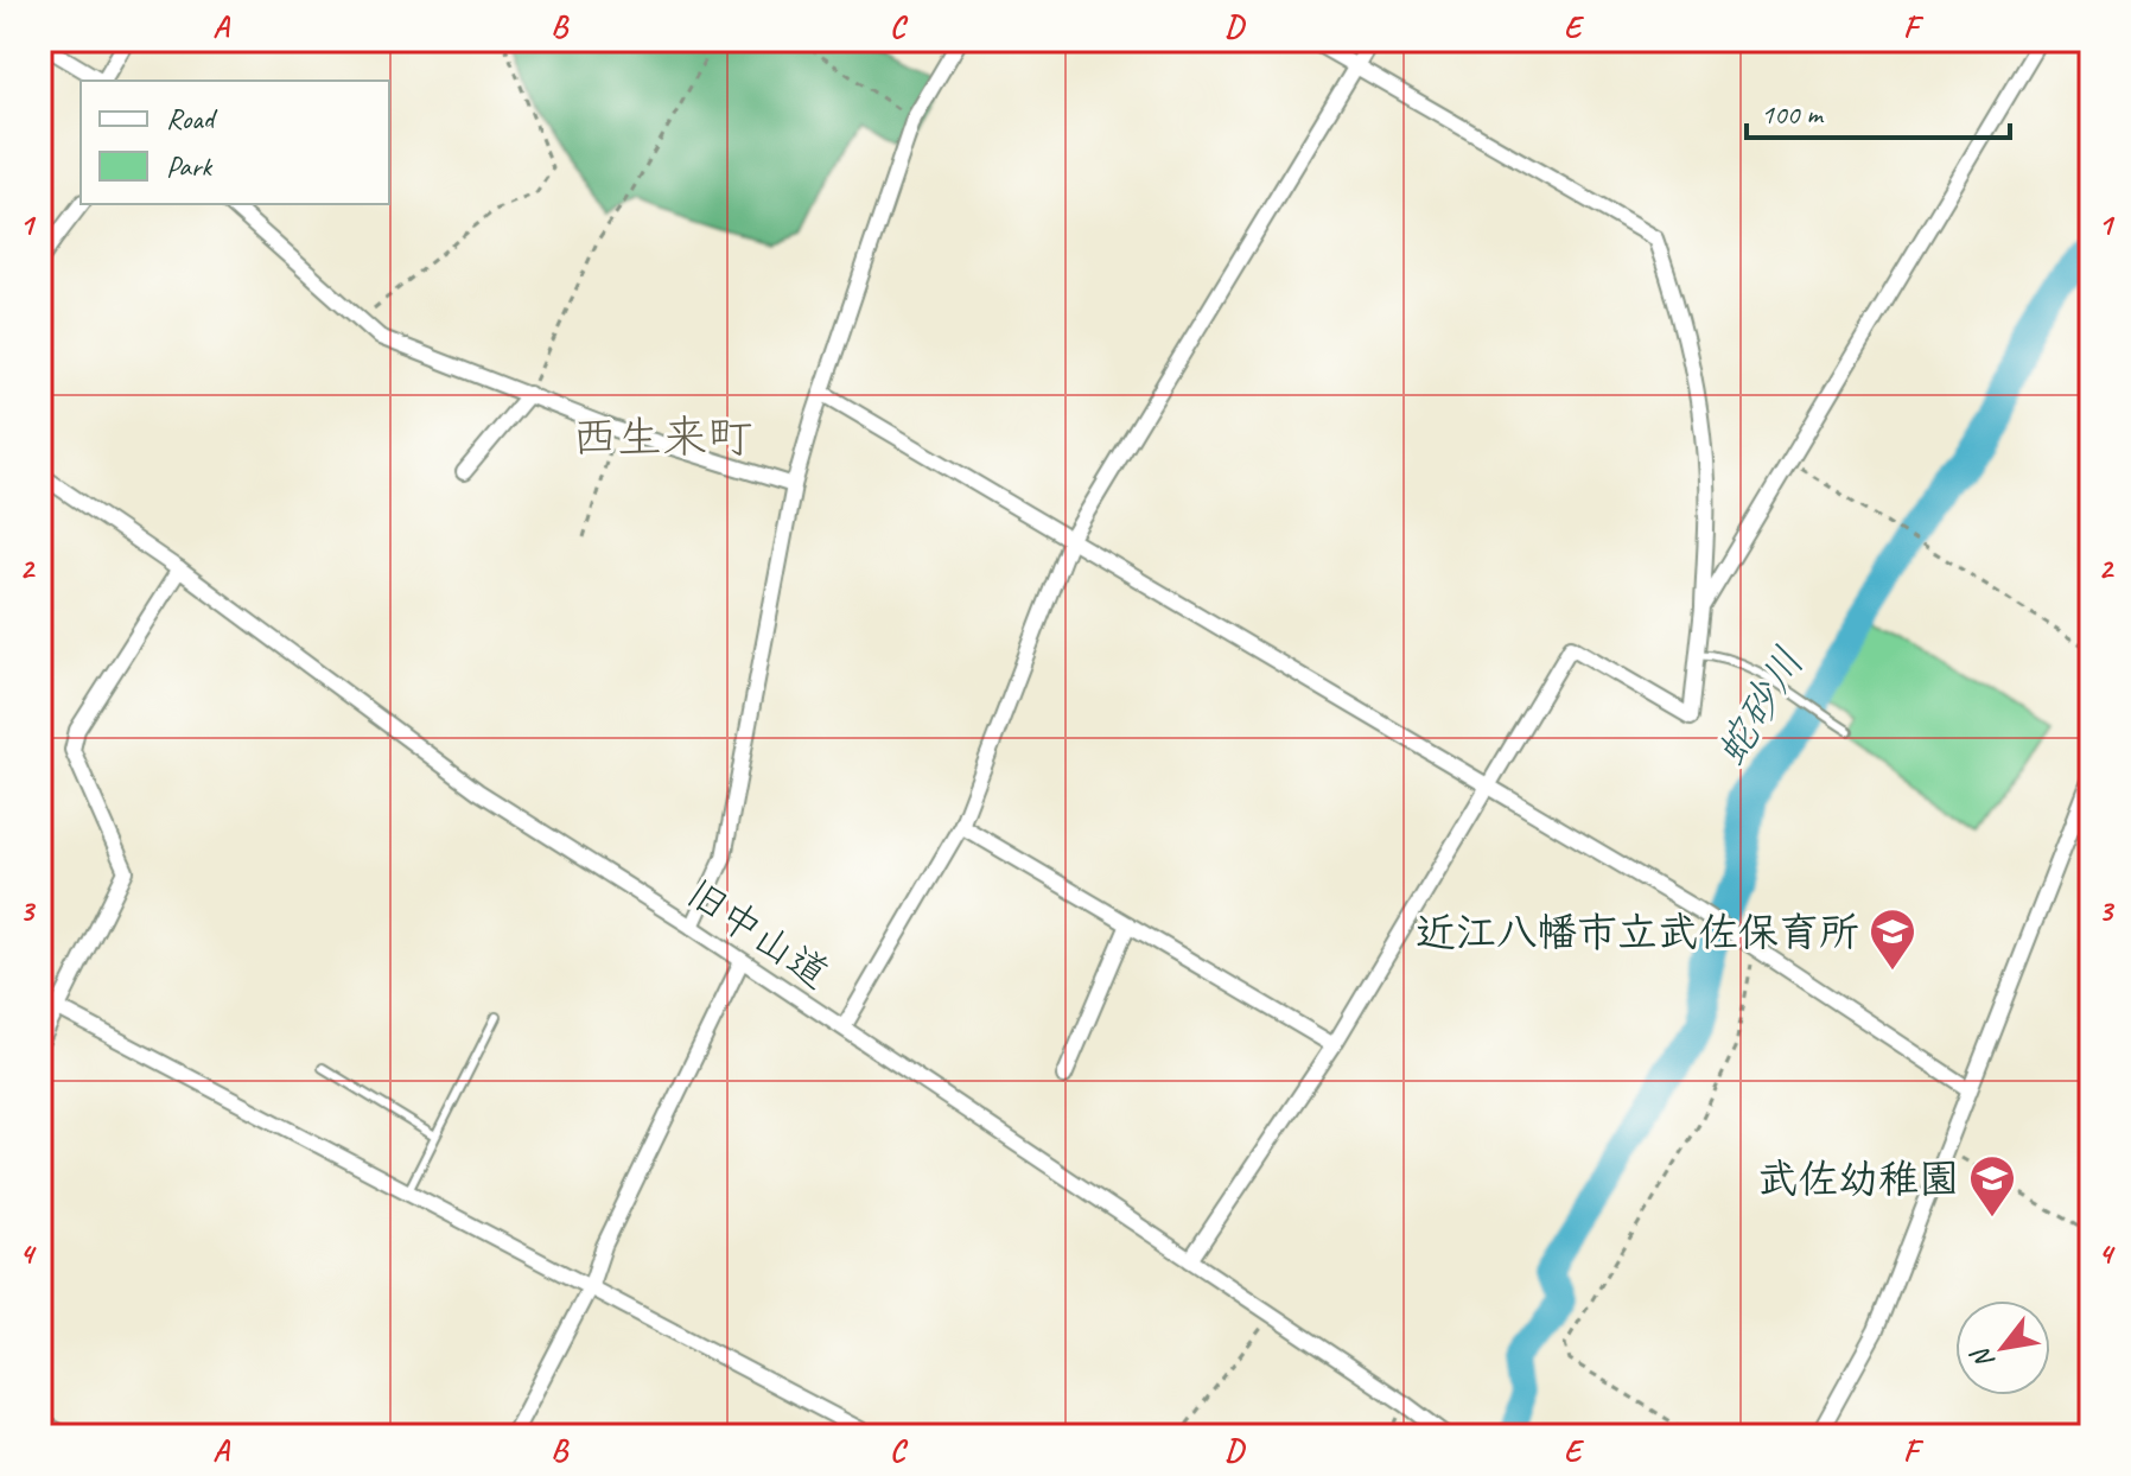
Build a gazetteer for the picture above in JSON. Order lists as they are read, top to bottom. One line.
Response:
{"streets":{"street":["旧中山道"]},"districts":["西生来町"],"water":["蛇砂川"],"places":{"school or university":["近江八幡市立武佐保育所","武佐幼稚園"]},"legend":["Road","Park"],"scale_bar":"100 m","north":"bottom left","grid":{"columns":["A","B","C","D","E","F"],"rows":["1","2","3","4"]}}
